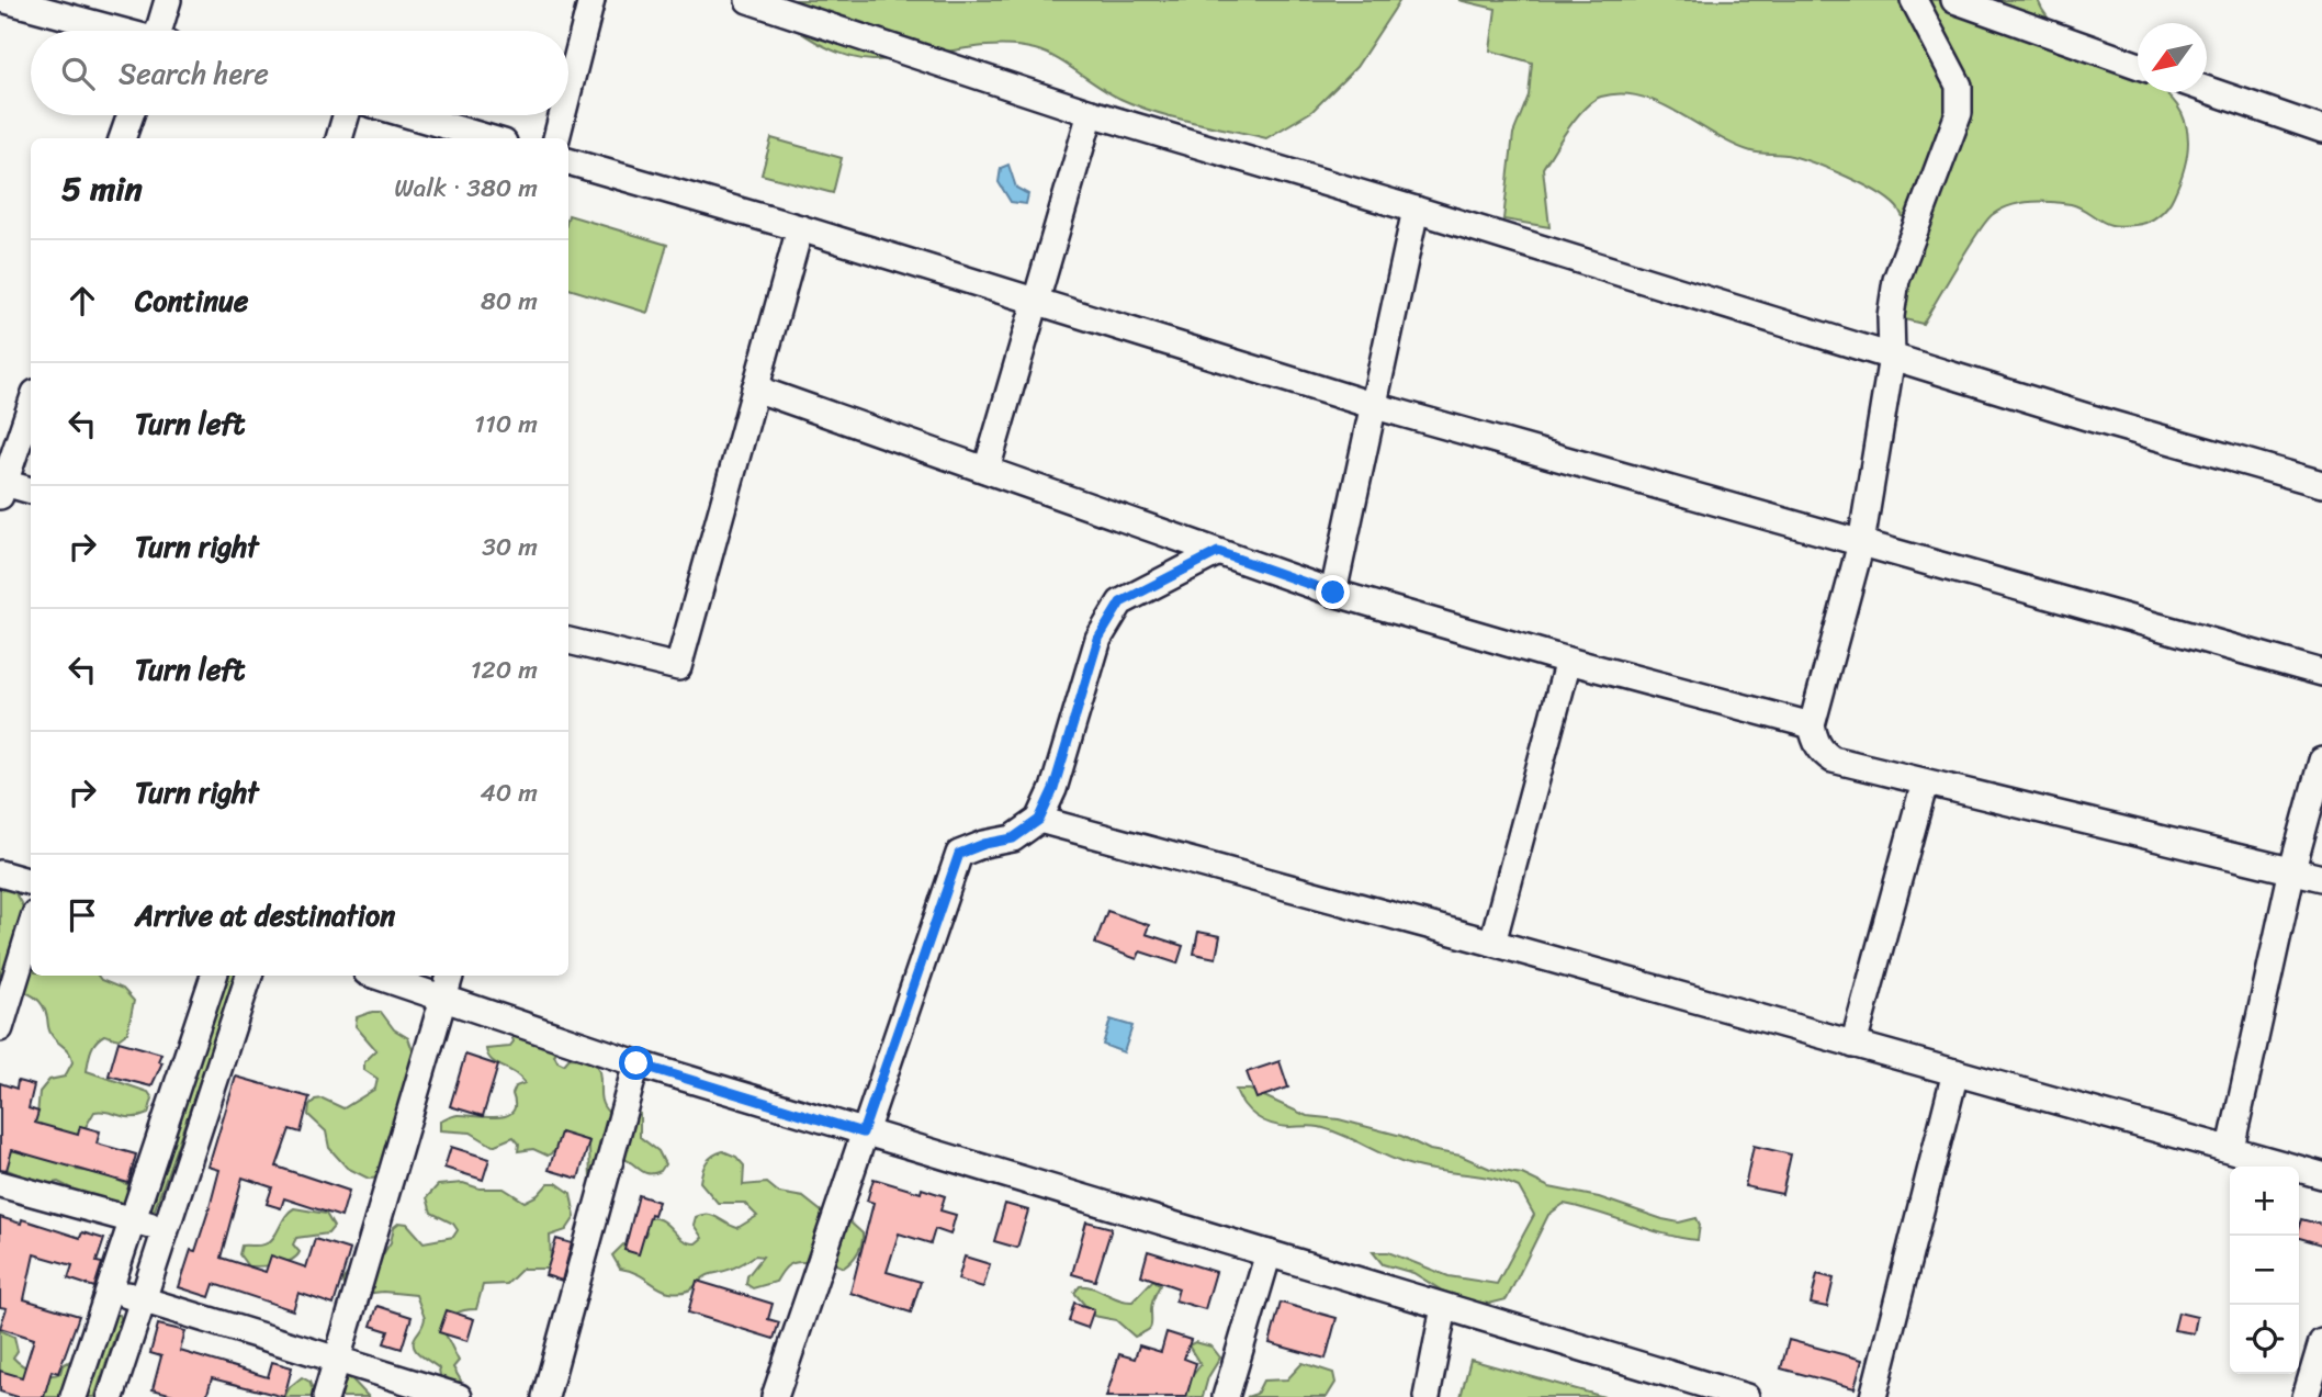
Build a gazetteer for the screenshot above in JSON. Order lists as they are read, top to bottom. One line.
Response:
{"north":"bottom left","page":{"search":"Search here","heading":["5 min","Walk · 380 m"],"list":[["Continue","80 m"],["Turn left","110 m"],["Turn right","30 m"],["Turn left","120 m"],["Turn right","40 m"],"Arrive at destination"],"map_buttons":["+","−"]}}
